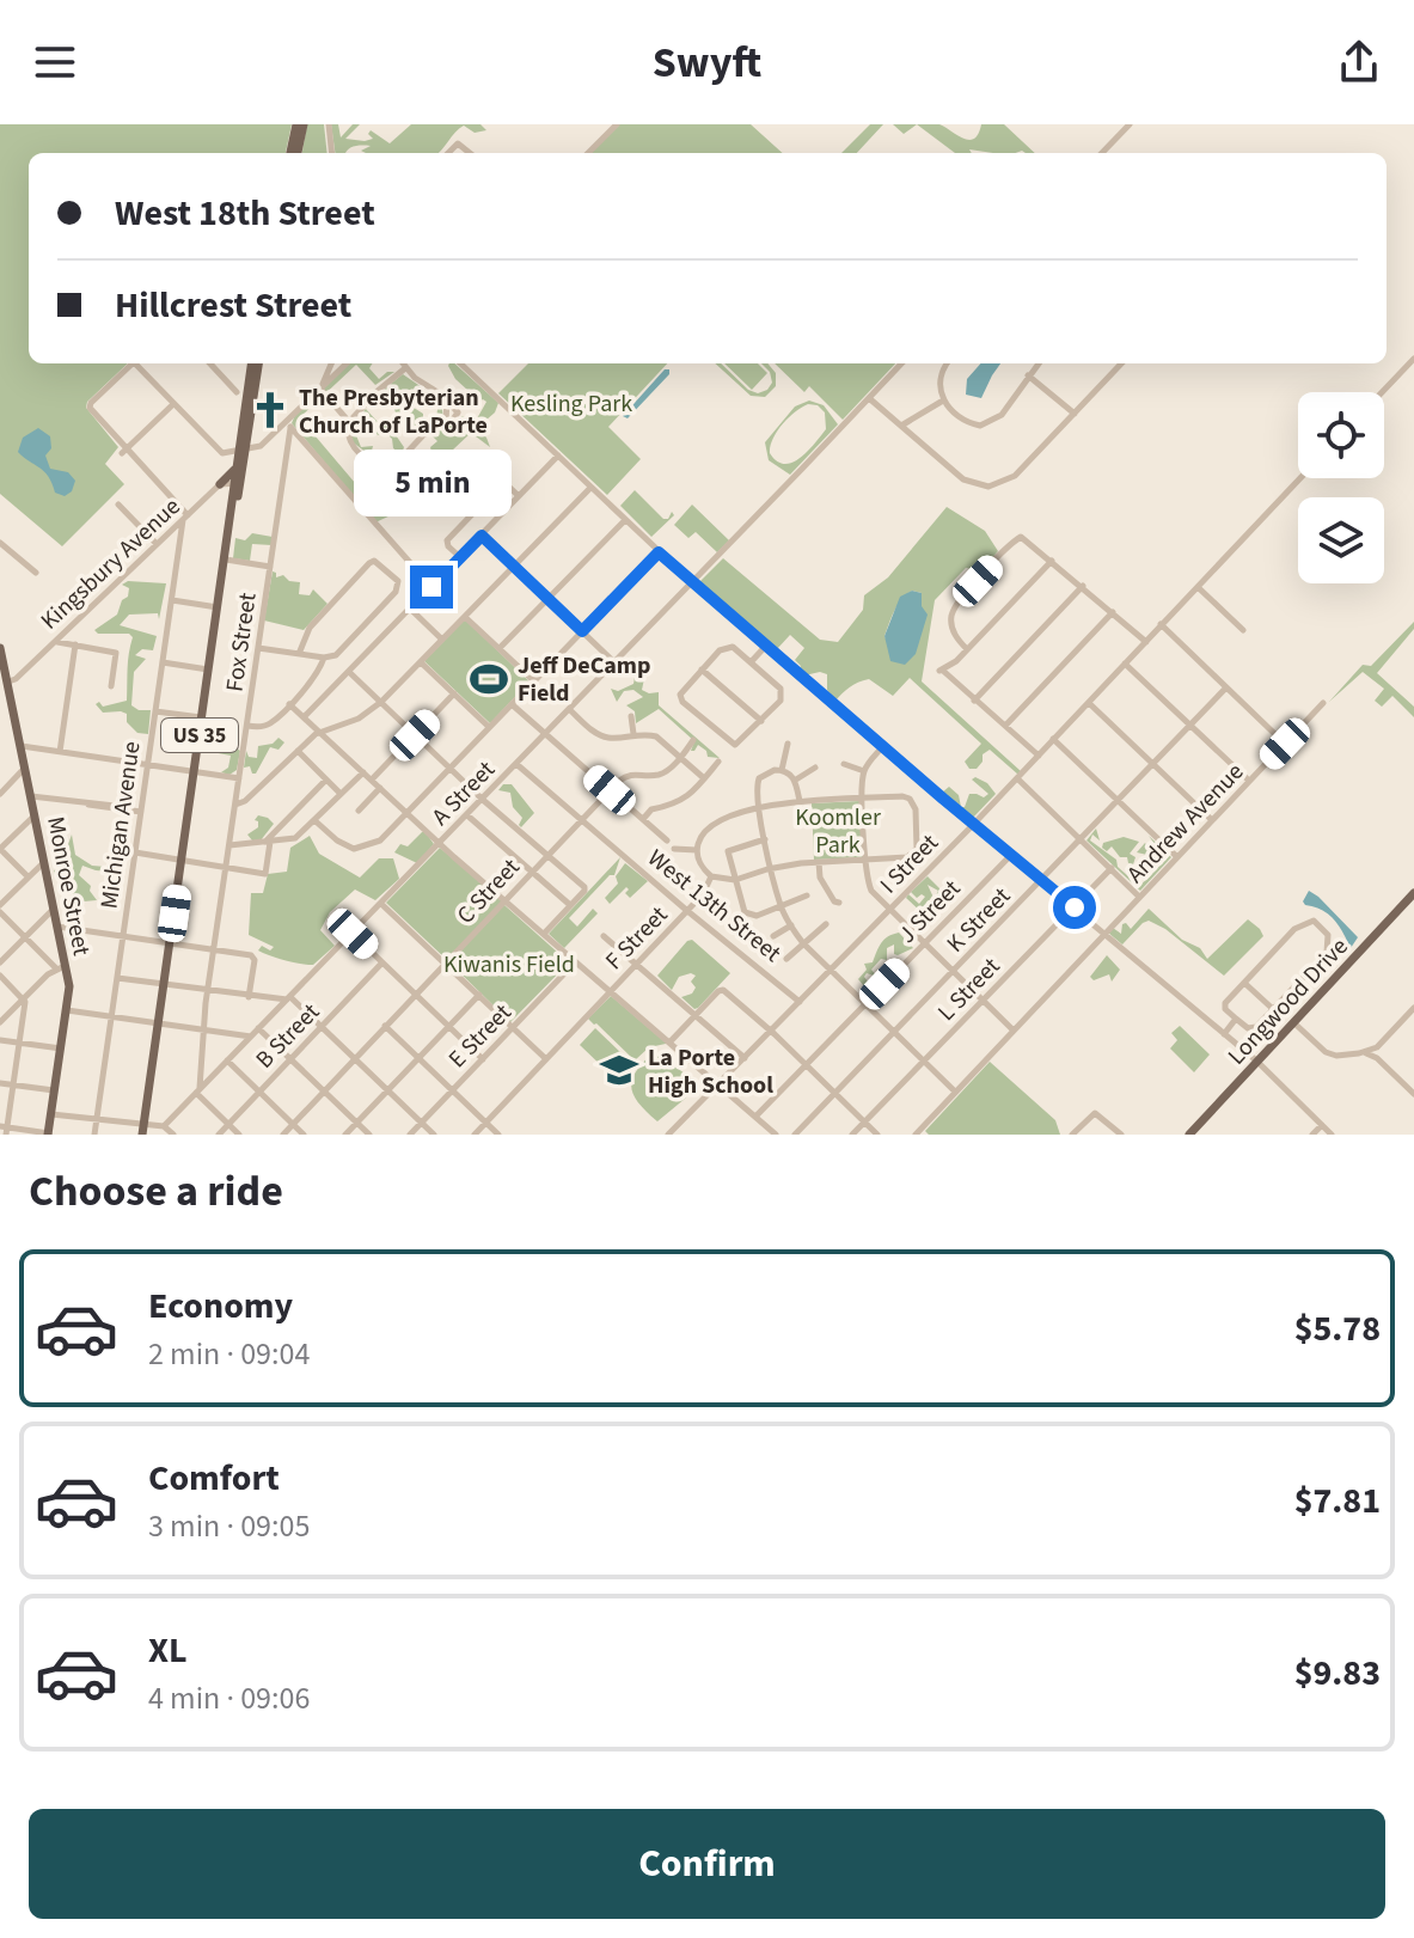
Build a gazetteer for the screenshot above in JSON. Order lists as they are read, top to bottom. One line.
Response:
{"streets":{"main road":["US 35","Monroe Street","Longwood Drive"],"street":["Kingsbury Avenue","Fox Street","A Street","Andrew Avenue","Michigan Avenue","I Street","C Street","West 13th Street","J Street","K Street","F Street","L Street","B Street","E Street"]},"crossings":[["Kingsbury Avenue","Michigan Avenue"],["Kingsbury Avenue","Monroe Street"],["Fox Street","A Street"],["A Street","West 13th Street"],["I Street","West 13th Street"],["C Street","West 13th Street"],["West 13th Street","F Street"]],"parks":["Kesling Park","Koomler Park","Kiwanis Field"],"places":{"church":["The Presbyterian Church of LaPorte"],"sports":["Jeff DeCamp Field"],"school or university":["La Porte High School"]},"page":{"header":"Swyft","banner":["West 18th Street","Hillcrest Street"],"bubble":"5 min","heading":"Choose a ride","list":[{"name":"Economy","note":"2 min · 09:04","value":"$5.78"},{"name":"Comfort","note":"3 min · 09:05","value":"$7.81"},{"name":"XL","note":"4 min · 09:06","value":"$9.83"}],"buttons":"Confirm"}}
